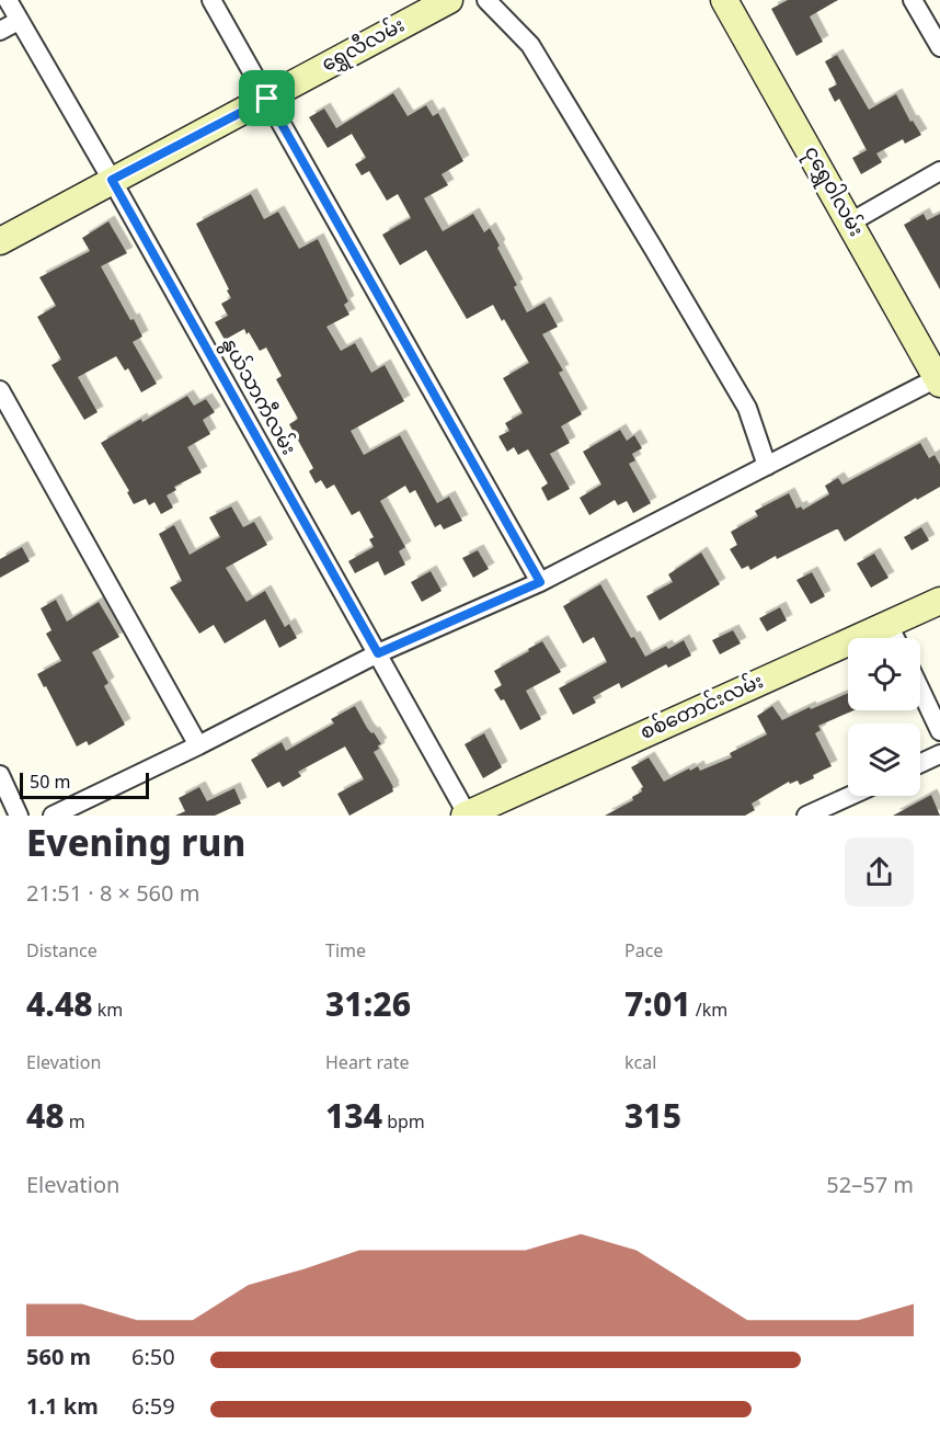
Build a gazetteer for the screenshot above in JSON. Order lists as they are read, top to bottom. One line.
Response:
{"streets":{"street":["ရွှေလီလမ်း","ငုရွှေဝါလမ်း","နွယ်သာကီလမ်း","စစ်တောင်းလမ်း"]},"crossings":[["ရွှေလီလမ်း","နွယ်သာကီလမ်း"],["နွယ်သာကီလမ်း","စစ်တောင်းလမ်း"]],"scale_bar":"50 m","page":{"scale":"50 m","heading":["Evening run","21:51 · 8 × 560 m"],"stats":[["Distance","4.48 km"],["Time","31:26"],["Pace","7:01 /km"],["Elevation","48 m"],["Heart rate","134 bpm"],["kcal","315"]],"chart":["Elevation","52–57 m"],"list":[{"name":"560 m","note":"6:50"},{"name":"1.1 km","note":"6:59"}]}}
